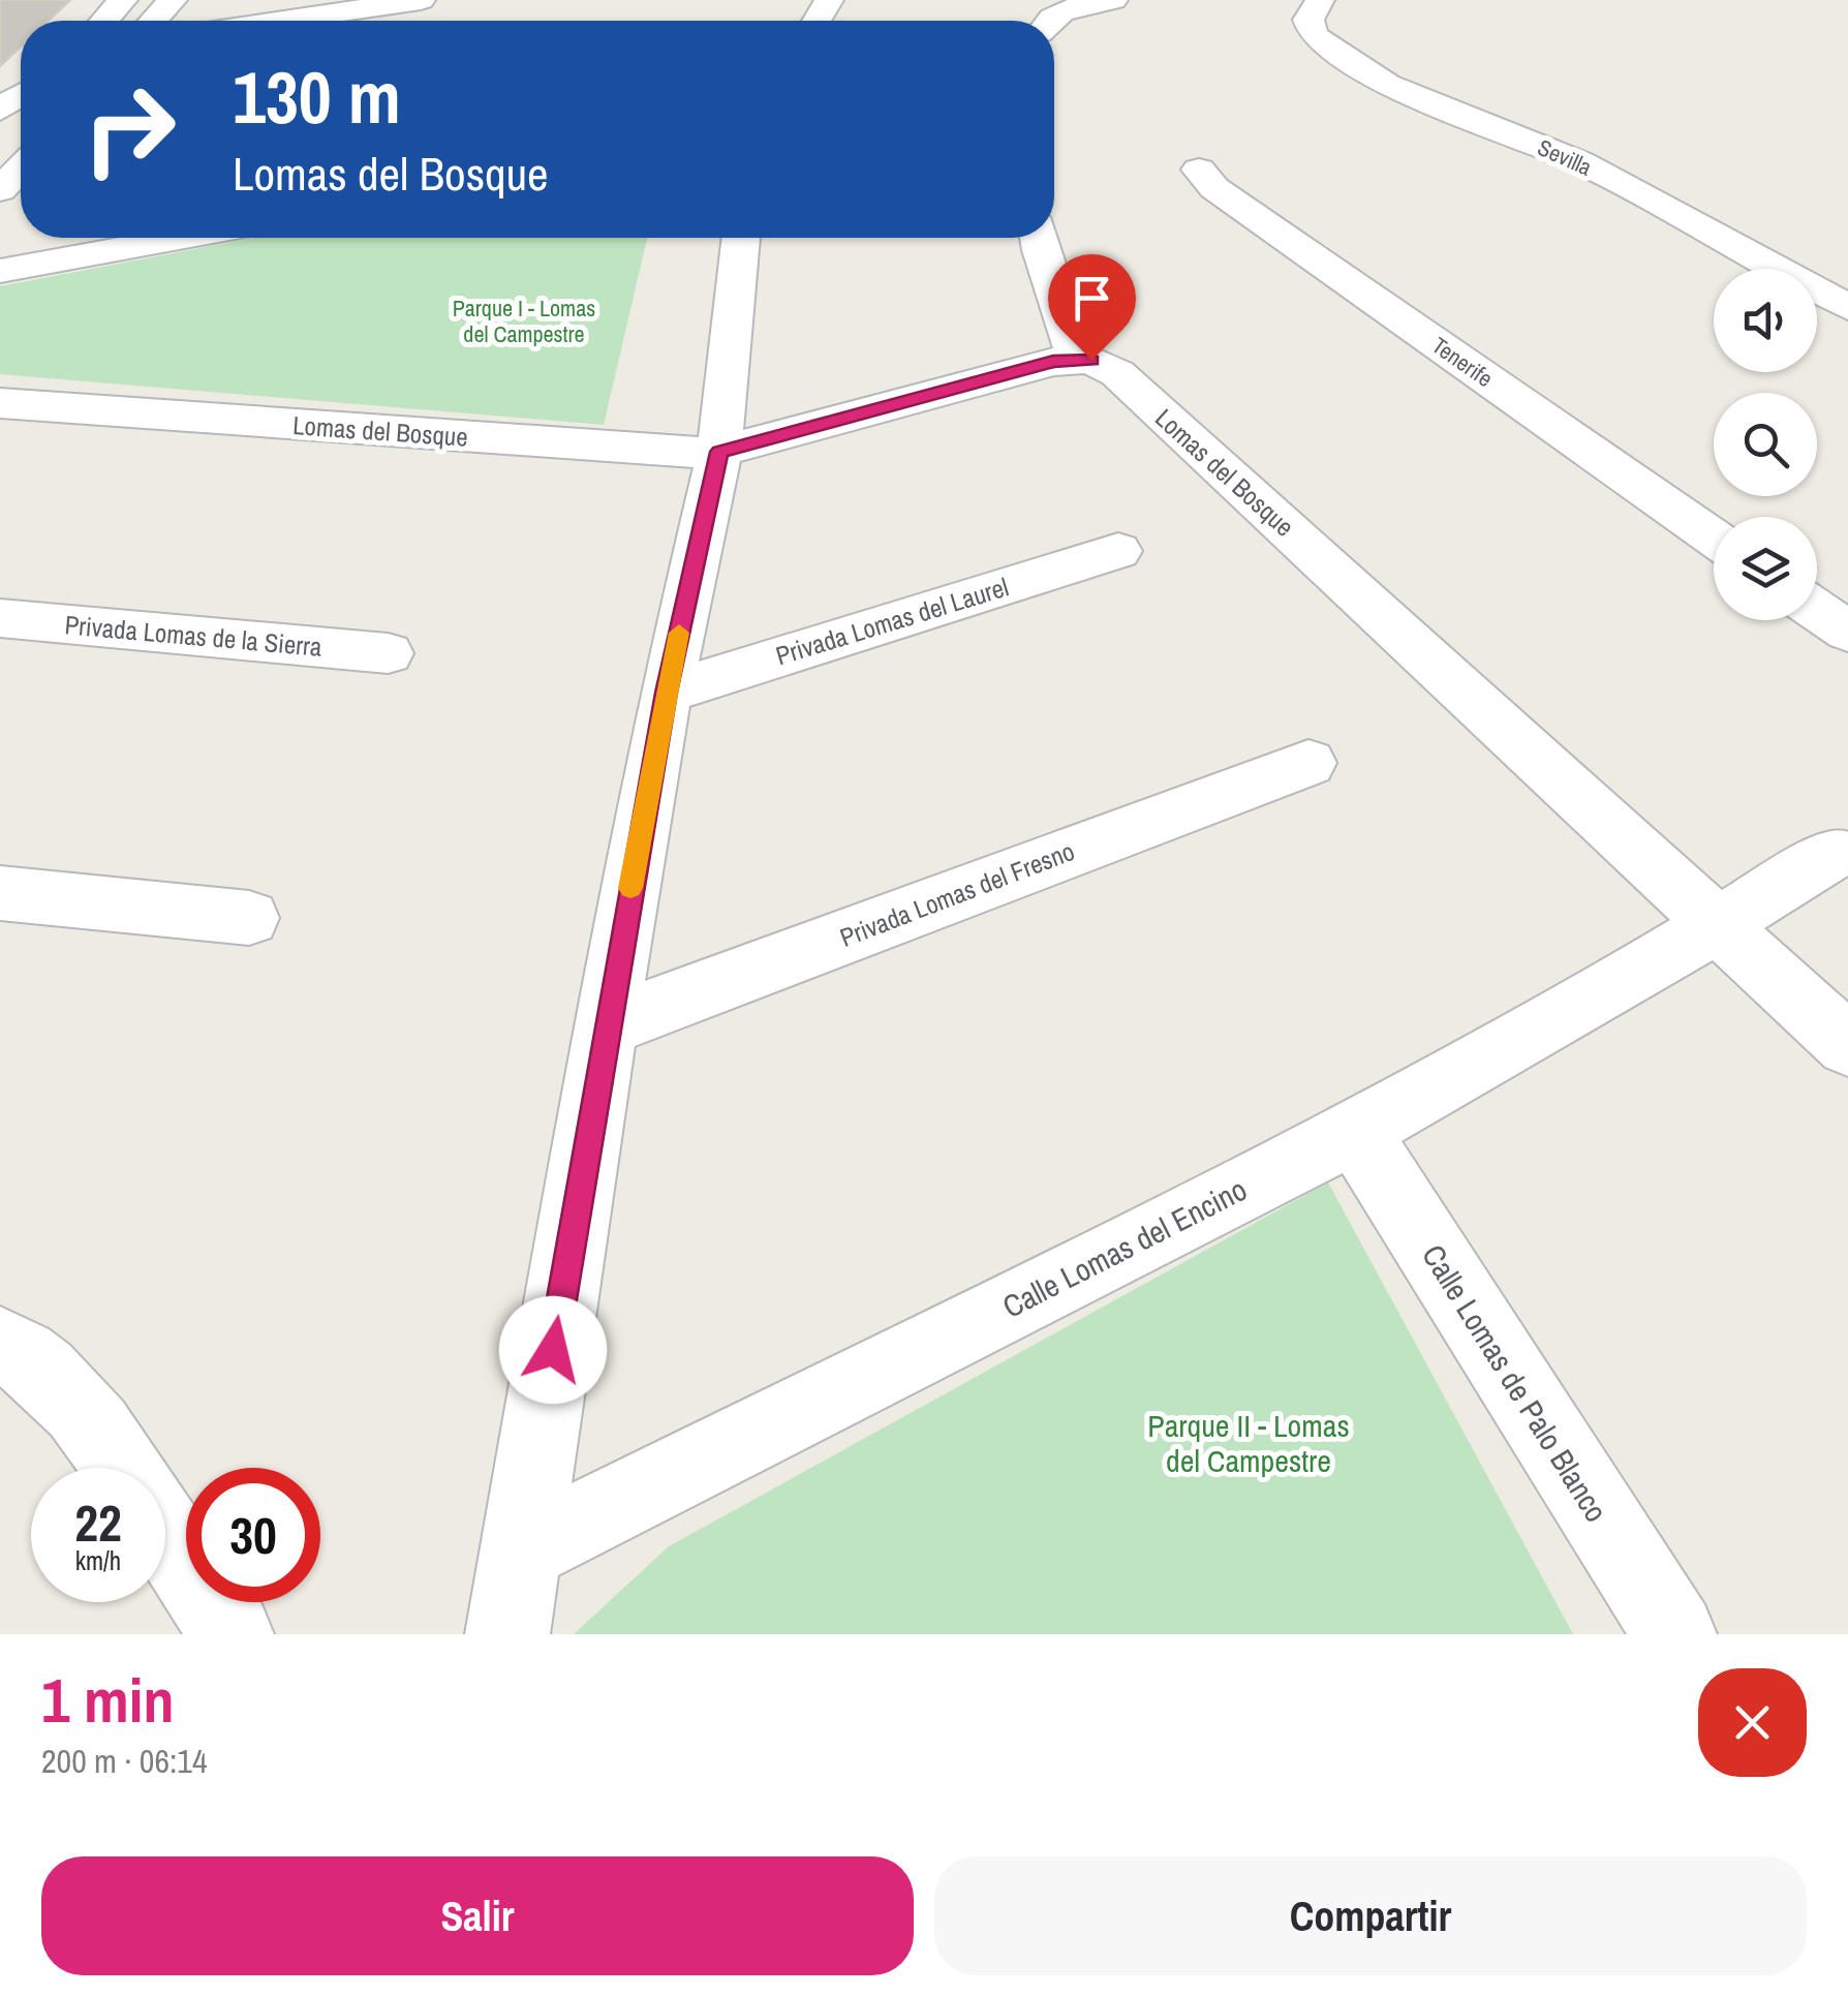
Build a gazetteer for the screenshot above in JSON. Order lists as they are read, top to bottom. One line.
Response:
{"streets":{"street":["Sevilla","Tenerife","Lomas del Bosque","Privada Lomas del Laurel","Privada Lomas de la Sierra","Privada Lomas del Fresno","Calle Lomas del Encino","Calle Lomas de Palo Blanco"]},"crossings":[["Lomas del Bosque","Calle Lomas del Encino"],["Calle Lomas del Encino","Calle Lomas de Palo Blanco"]],"parks":["Parque I - Lomas del Campestre","Parque II - Lomas del Campestre"],"page":{"turn":["130 m","Lomas del Bosque"],"speed":"22 km/h","limit":"30","heading":["1 min","200 m · 06:14"],"buttons":["Salir","Compartir"]}}
